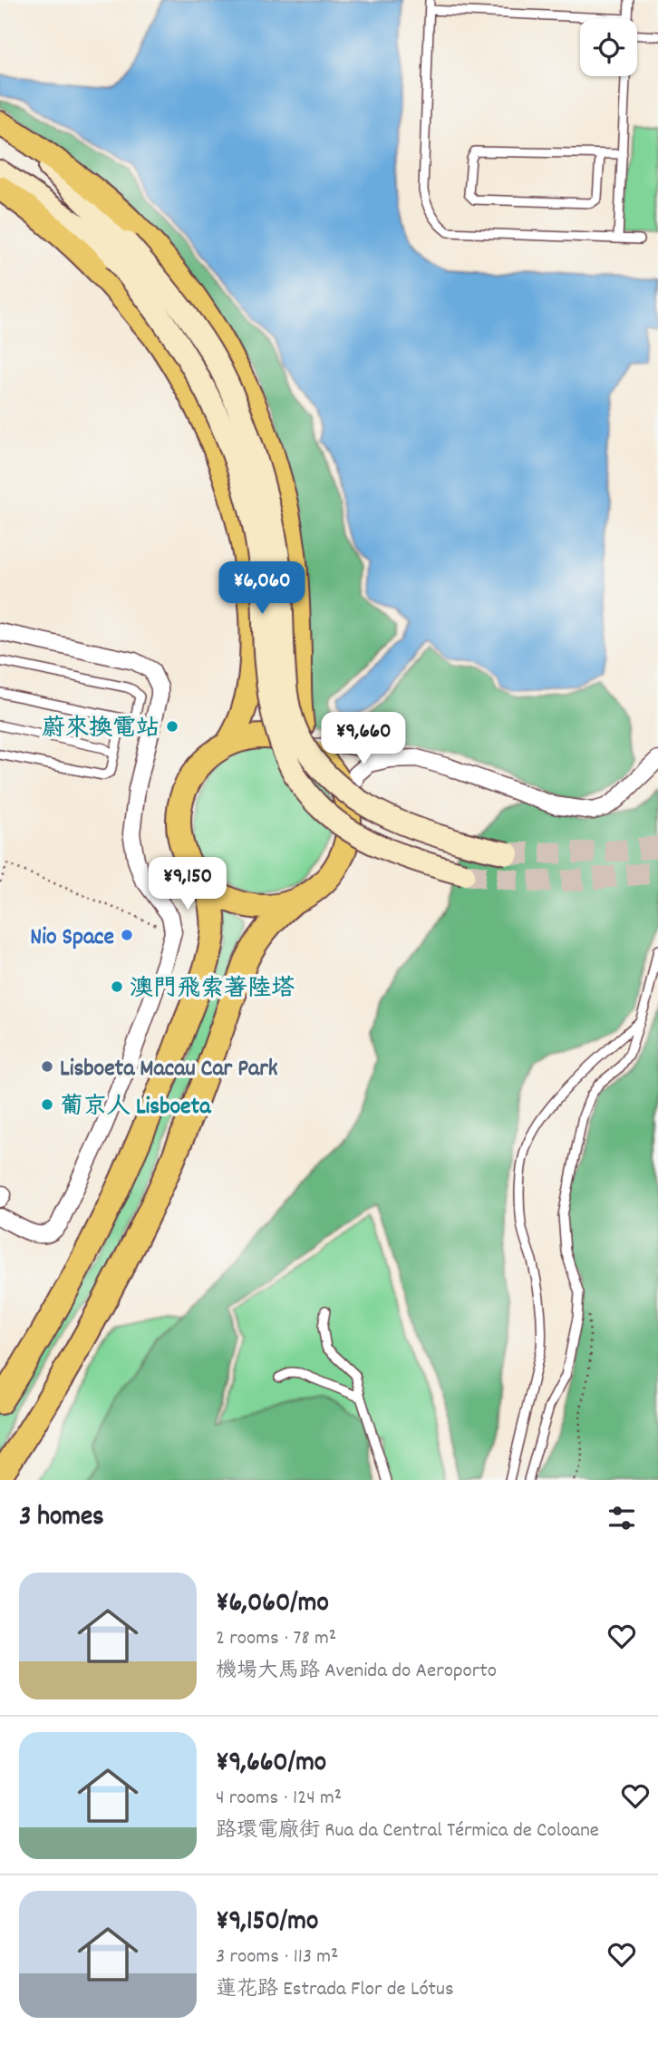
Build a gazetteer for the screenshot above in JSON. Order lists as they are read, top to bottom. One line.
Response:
{"places":["蔚來換電站","Nio Space","澳門飛索著陸塔","Lisboeta Macau Car Park","葡京人 Lisboeta"],"page":{"price":["¥6,060","¥9,660","¥9,150"],"heading":"3 homes","list":[{"name":"¥6,060/mo","note":"2 rooms · 78 m² · 機場大馬路 Avenida do Aeroporto"},{"name":"¥9,660/mo","note":"4 rooms · 124 m² · 路環電廠街 Rua da Central Térmica de Coloane"},{"name":"¥9,150/mo","note":"3 rooms · 113 m² · 蓮花路 Estrada Flor de Lótus"}]}}
